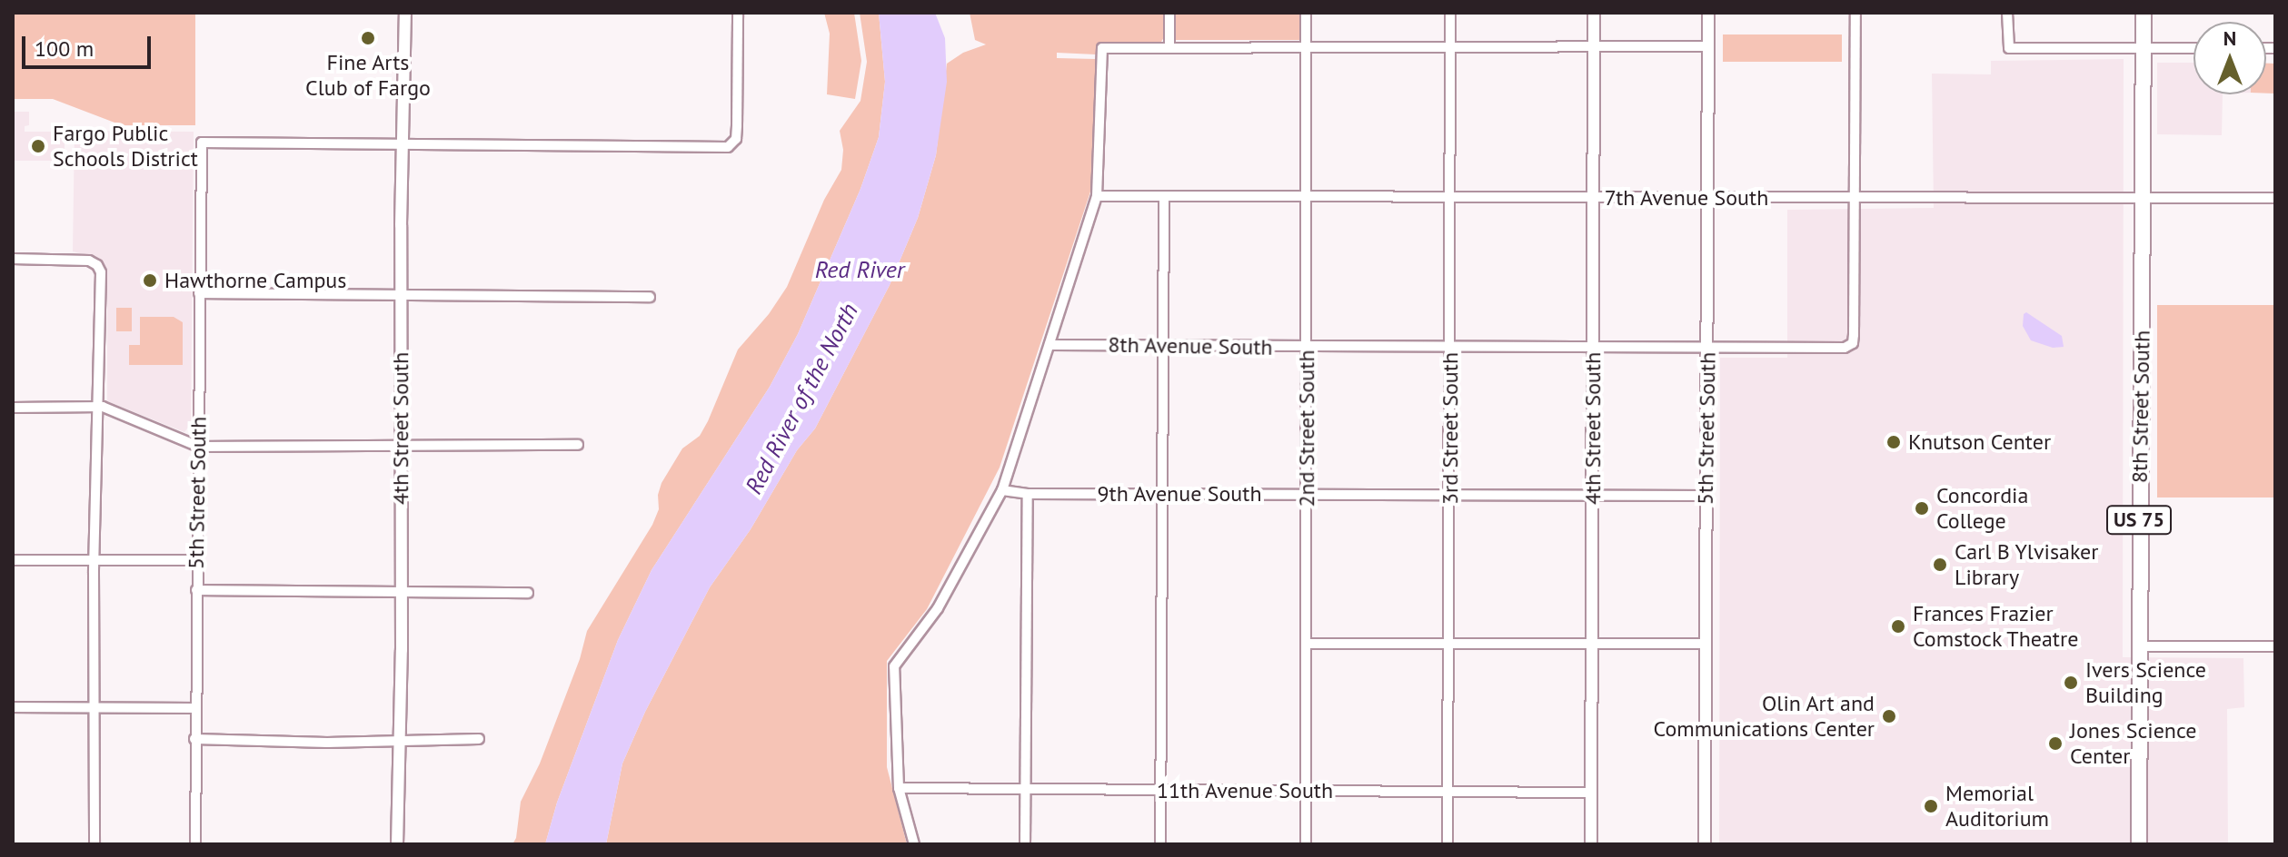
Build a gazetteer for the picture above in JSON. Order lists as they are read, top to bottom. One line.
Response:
{"streets":{"main road":["8th Street South","US 75"],"street":["7th Avenue South","8th Avenue South","4th Street South","2nd Street South","3rd Street South","5th Street South","9th Avenue South","11th Avenue South"]},"crossings":[["7th Avenue South","8th Avenue South"],["7th Avenue South","8th Street South"],["7th Avenue South","4th Street South"],["7th Avenue South","2nd Street South"],["7th Avenue South","3rd Street South"],["7th Avenue South","5th Street South"],["8th Avenue South","4th Street South"],["8th Avenue South","2nd Street South"],["8th Avenue South","3rd Street South"],["8th Avenue South","5th Street South"],["4th Street South","5th Street South"],["4th Street South","9th Avenue South"],["4th Street South","11th Avenue South"],["2nd Street South","9th Avenue South"],["2nd Street South","11th Avenue South"],["3rd Street South","9th Avenue South"],["3rd Street South","11th Avenue South"],["5th Street South","9th Avenue South"]],"water":["Red River","Red River of the North"],"places":["Fine Arts Club of Fargo","Fargo Public Schools District","Hawthorne Campus","Knutson Center","Concordia College","Carl B Ylvisaker Library","Frances Frazier Comstock Theatre","Ivers Science Building","Olin Art and Communications Center","Jones Science Center","Memorial Auditorium"],"scale_bar":"100 m","north":"top"}
